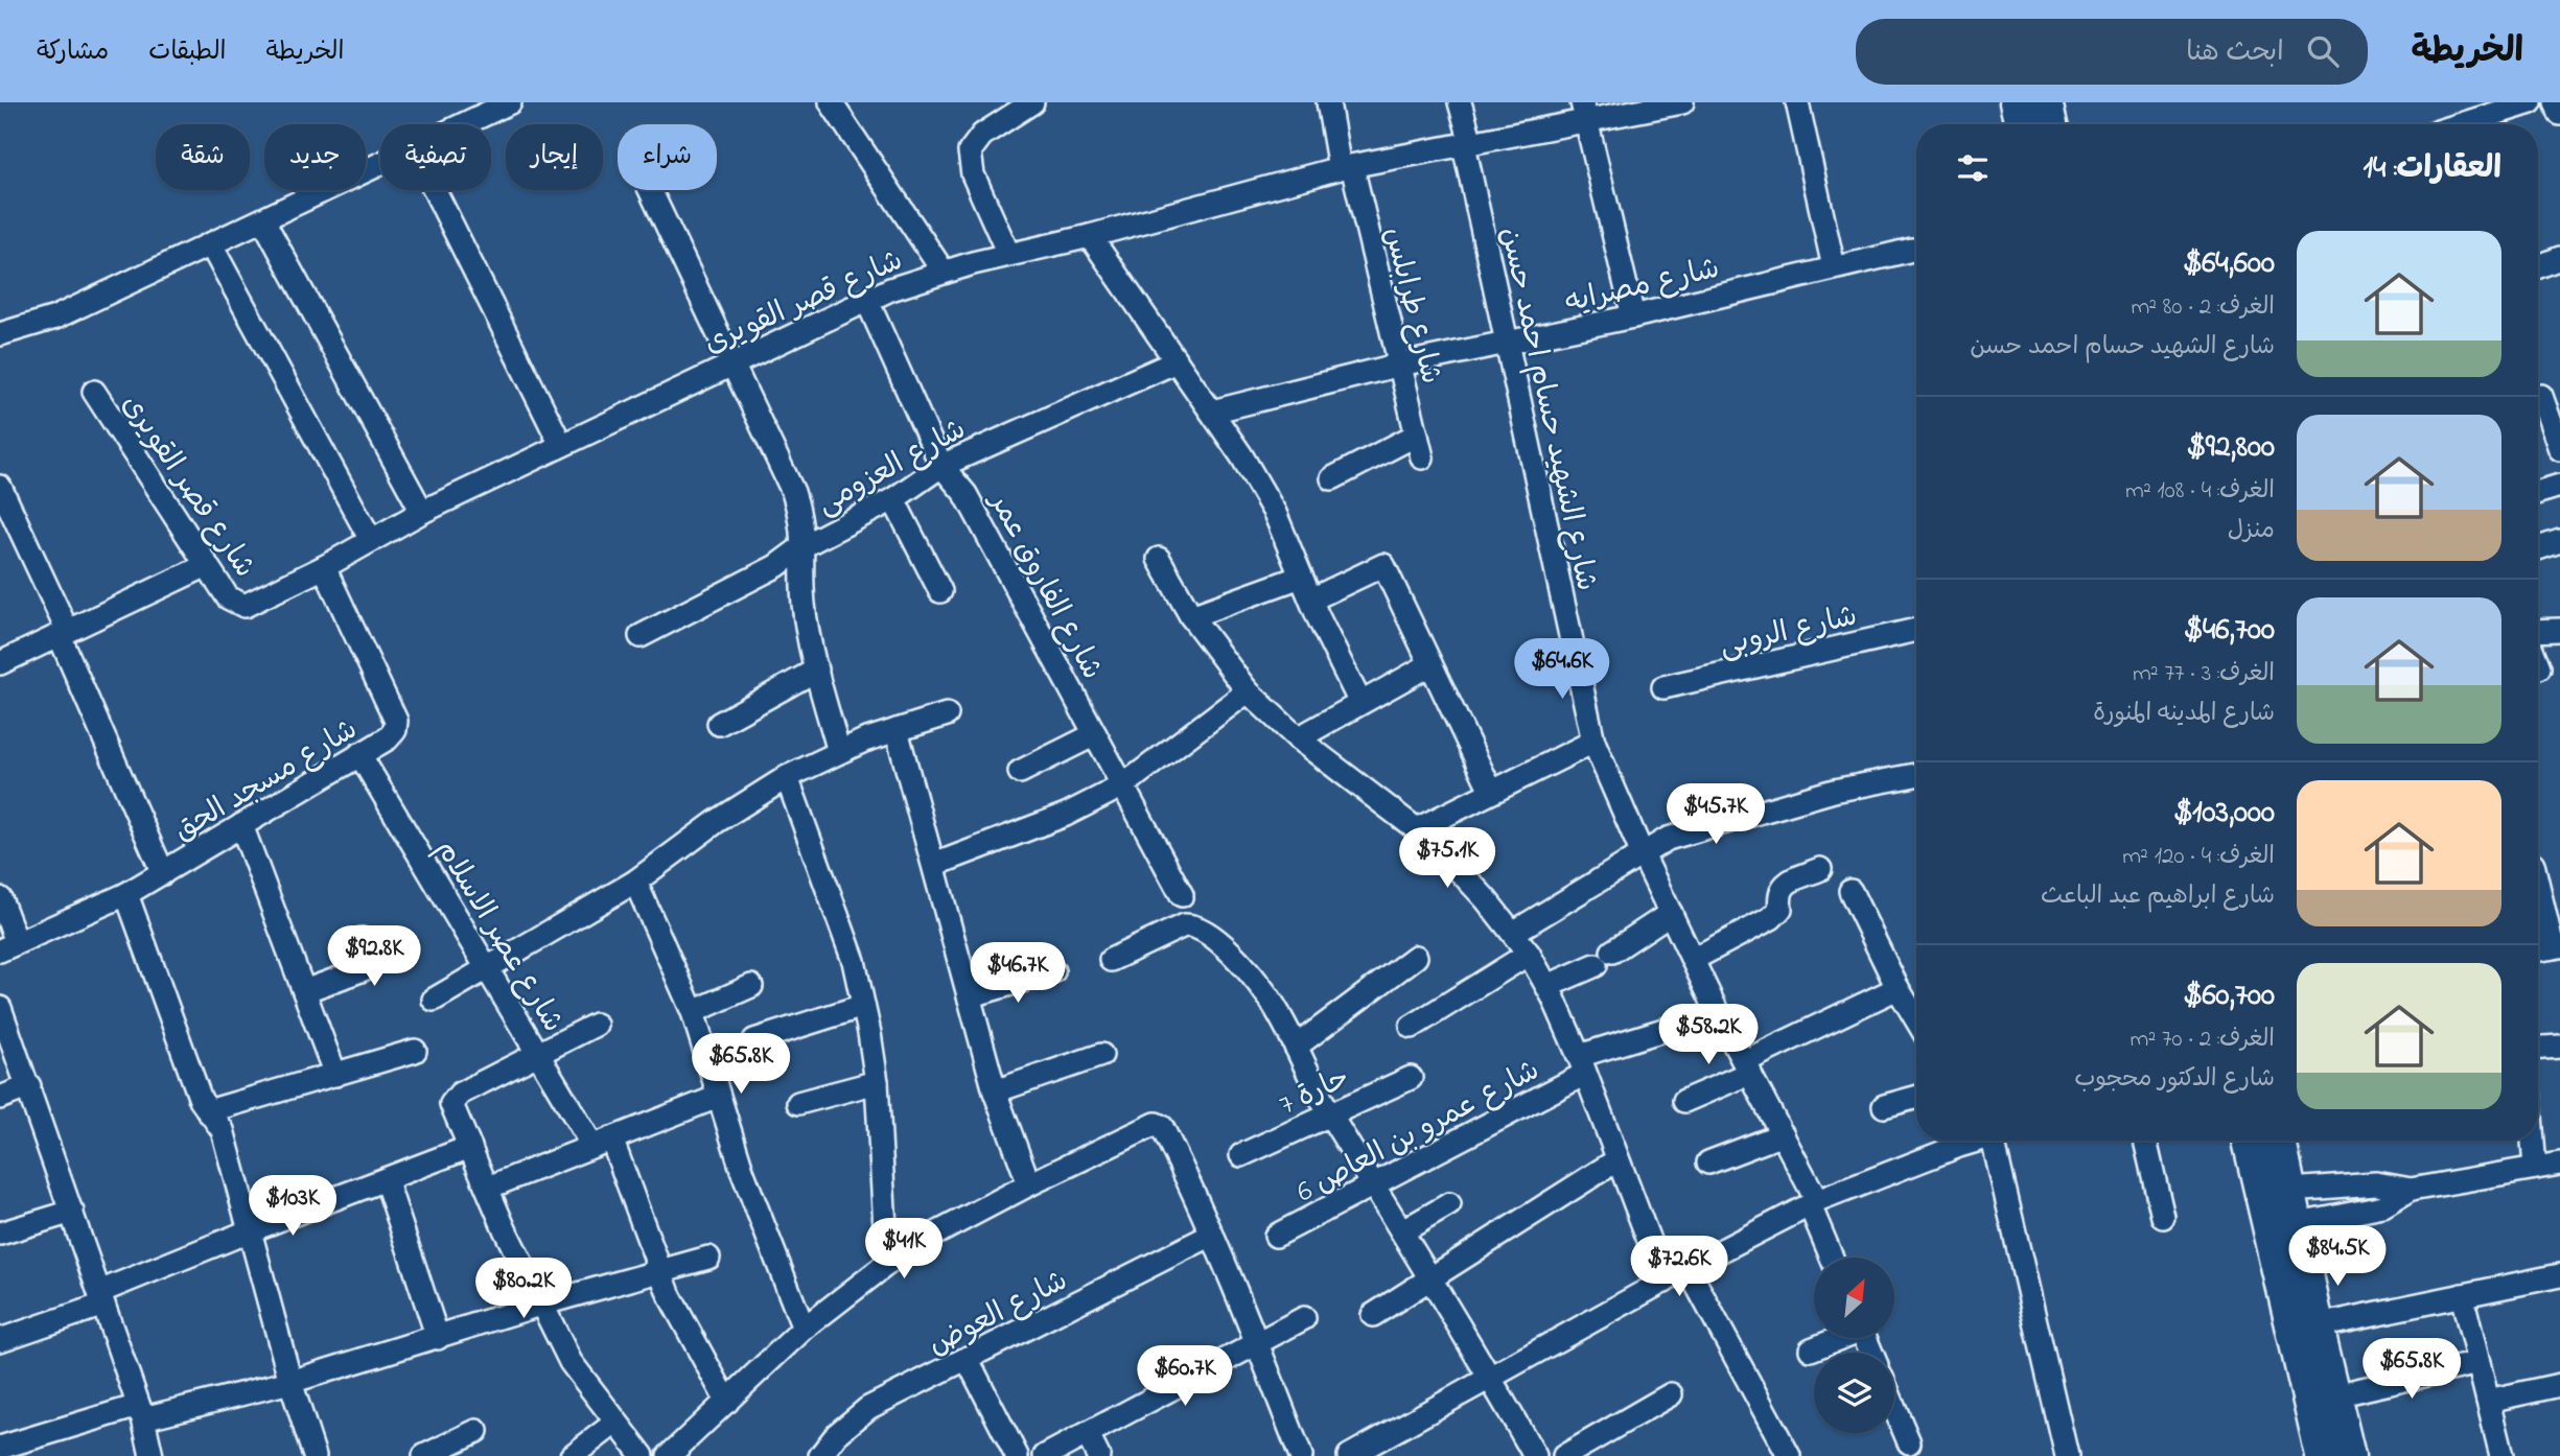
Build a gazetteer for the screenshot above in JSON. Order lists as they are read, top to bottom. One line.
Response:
{"streets":{"street":["شارع مصرايه","شارع قصر القويرى","شارع طرابلس","شارع الشهيد حسام احمد حسن","شارع العزومى","شارع الفاروق عمر","شارع الروبى","شارع مسجد الحق","شارع عصر الاسلام","حارة 7","شارع عمرو بن العاص 6","شارع العوض"]},"crossings":[["شارع مصرايه","شارع طرابلس"],["شارع مصرايه","شارع الشهيد حسام احمد حسن"],["شارع قصر القويرى","شارع طرابلس"],["شارع قصر القويرى","شارع الشهيد حسام احمد حسن"],["شارع قصر القويرى","شارع الفاروق عمر"],["شارع قصر القويرى","شارع مسجد الحق"],["شارع الشهيد حسام احمد حسن","شارع عمرو بن العاص 6"],["شارع العزومى","شارع الفاروق عمر"],["شارع مسجد الحق","شارع عصر الاسلام"]],"north":"top right","page":{"header":"الخريطة","search":"ابحث هنا","nav":["الخريطة","الطبقات","مشاركة"],"chip":["شراء","إيجار","تصفية","جديد","شقة"],"heading":"العقارات: 14","list":[{"name":"$64,600","note":"الغرف: 2 · 80 m² · شارع الشهيد حسام احمد حسن"},{"name":"$92,800","note":"الغرف: 4 · 108 m² · منزل"},{"name":"$46,700","note":"الغرف: 3 · 77 m² · شارع المدينه المنورة"},{"name":"$103,000","note":"الغرف: 4 · 120 m² · شارع ابراهيم عبد الباعث"},{"name":"$60,700","note":"الغرف: 2 · 70 m² · شارع الدكتور محجوب"}],"price":["$64.6K","$45.7K","$75.1K","$92.8K","$46.7K","$58.2K","$65.8K","$103K","$41K","$84.5K","$72.6K","$80.2K","$65.8K","$60.7K"]}}
